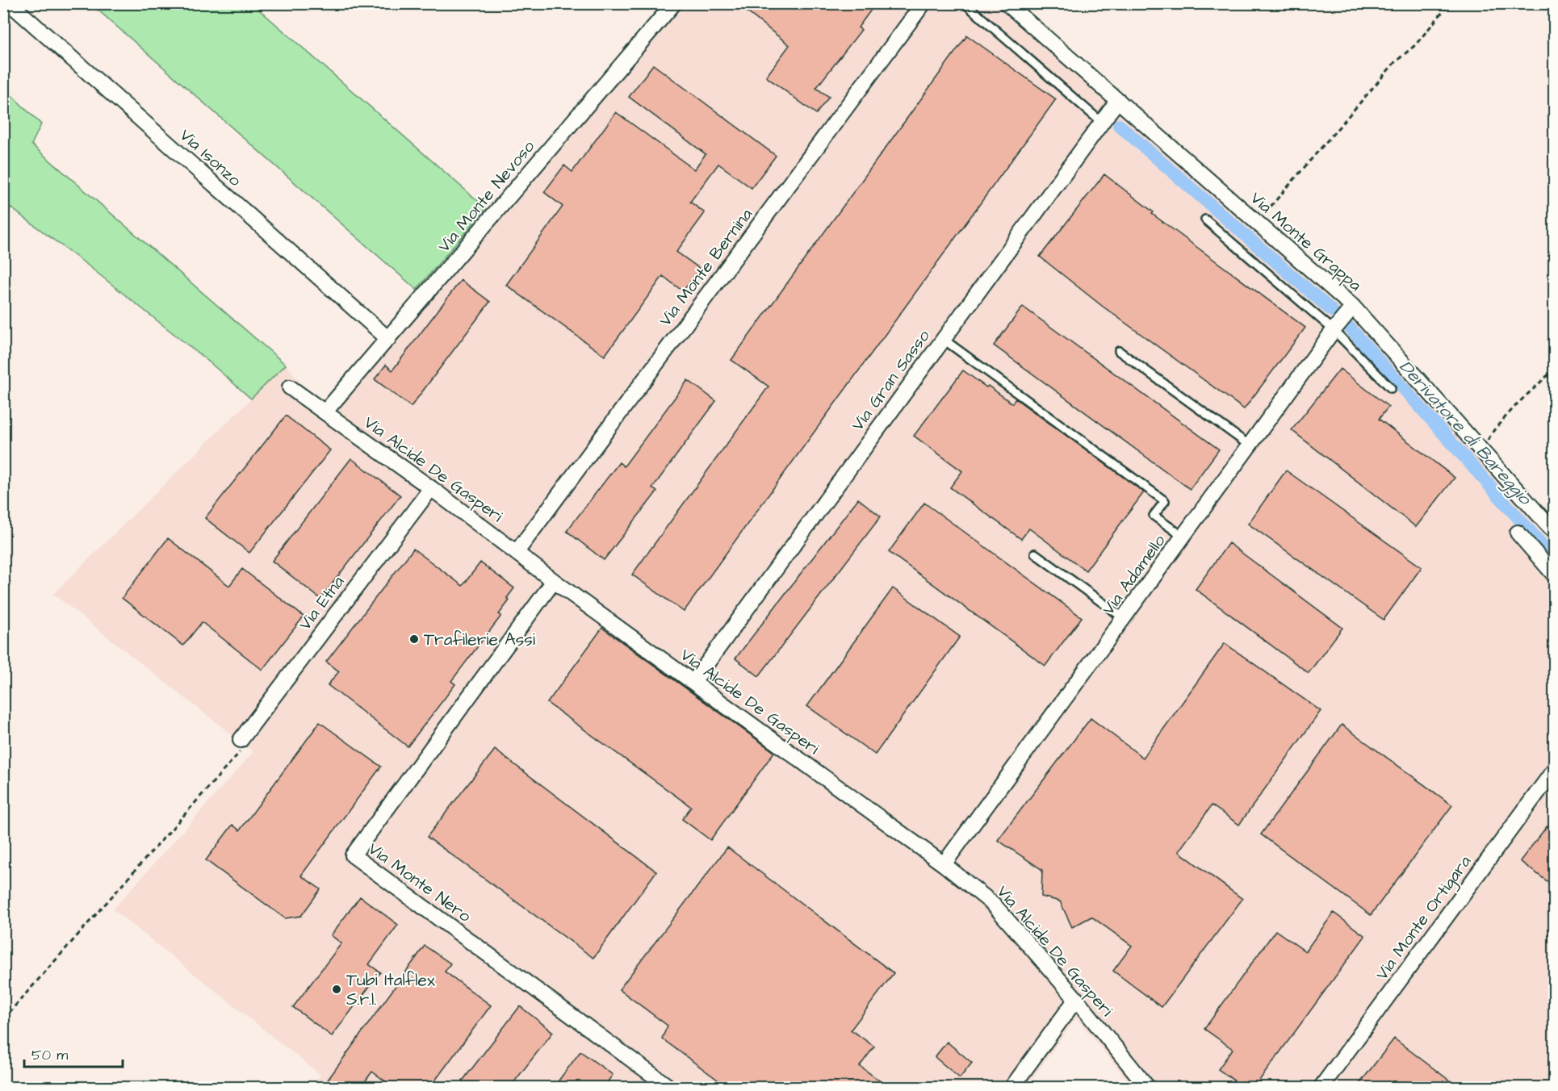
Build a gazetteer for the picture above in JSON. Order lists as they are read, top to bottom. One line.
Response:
{"streets":{"street":["Via Isonzo","Via Monte Nevoso","Via Monte Grappa","Via Monte Bernina","Via Gran Sasso","Via Alcide De Gasperi","Via Adamello","Via Etna","Via Monte Nero","Via Monte Ortigara"]},"crossings":[["Via Isonzo","Via Monte Nevoso"],["Via Monte Nevoso","Via Alcide De Gasperi"],["Via Monte Grappa","Via Gran Sasso"],["Via Monte Grappa","Via Adamello"],["Via Monte Bernina","Via Alcide De Gasperi"],["Via Gran Sasso","Via Alcide De Gasperi"],["Via Alcide De Gasperi","Via Adamello"],["Via Alcide De Gasperi","Via Etna"],["Via Alcide De Gasperi","Via Monte Nero"]],"water":["Derivatore di Bareggio"],"places":["Trafilerie Assi","Tubi Italflex S.r.l."],"scale_bar":"50 m"}
